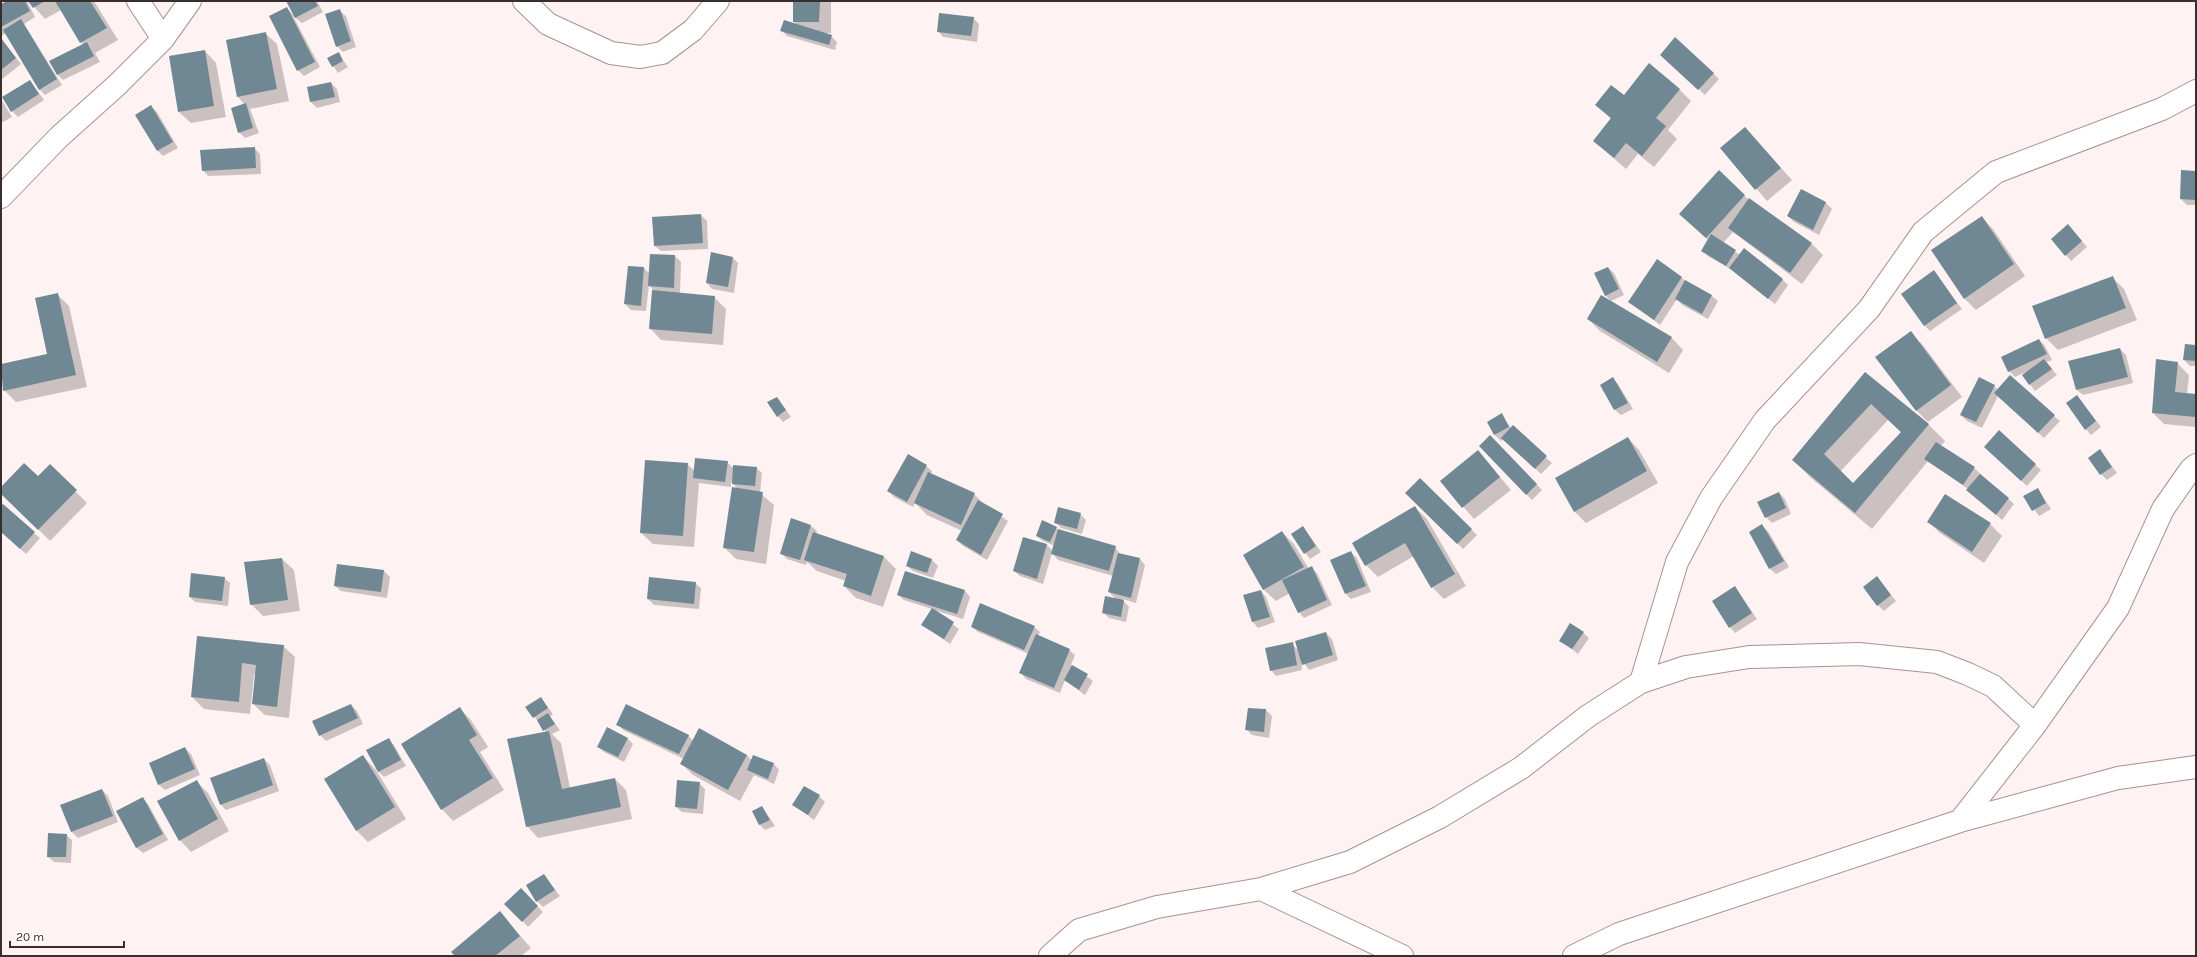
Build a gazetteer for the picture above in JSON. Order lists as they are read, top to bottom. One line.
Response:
{"scale_bar":"20 m"}
